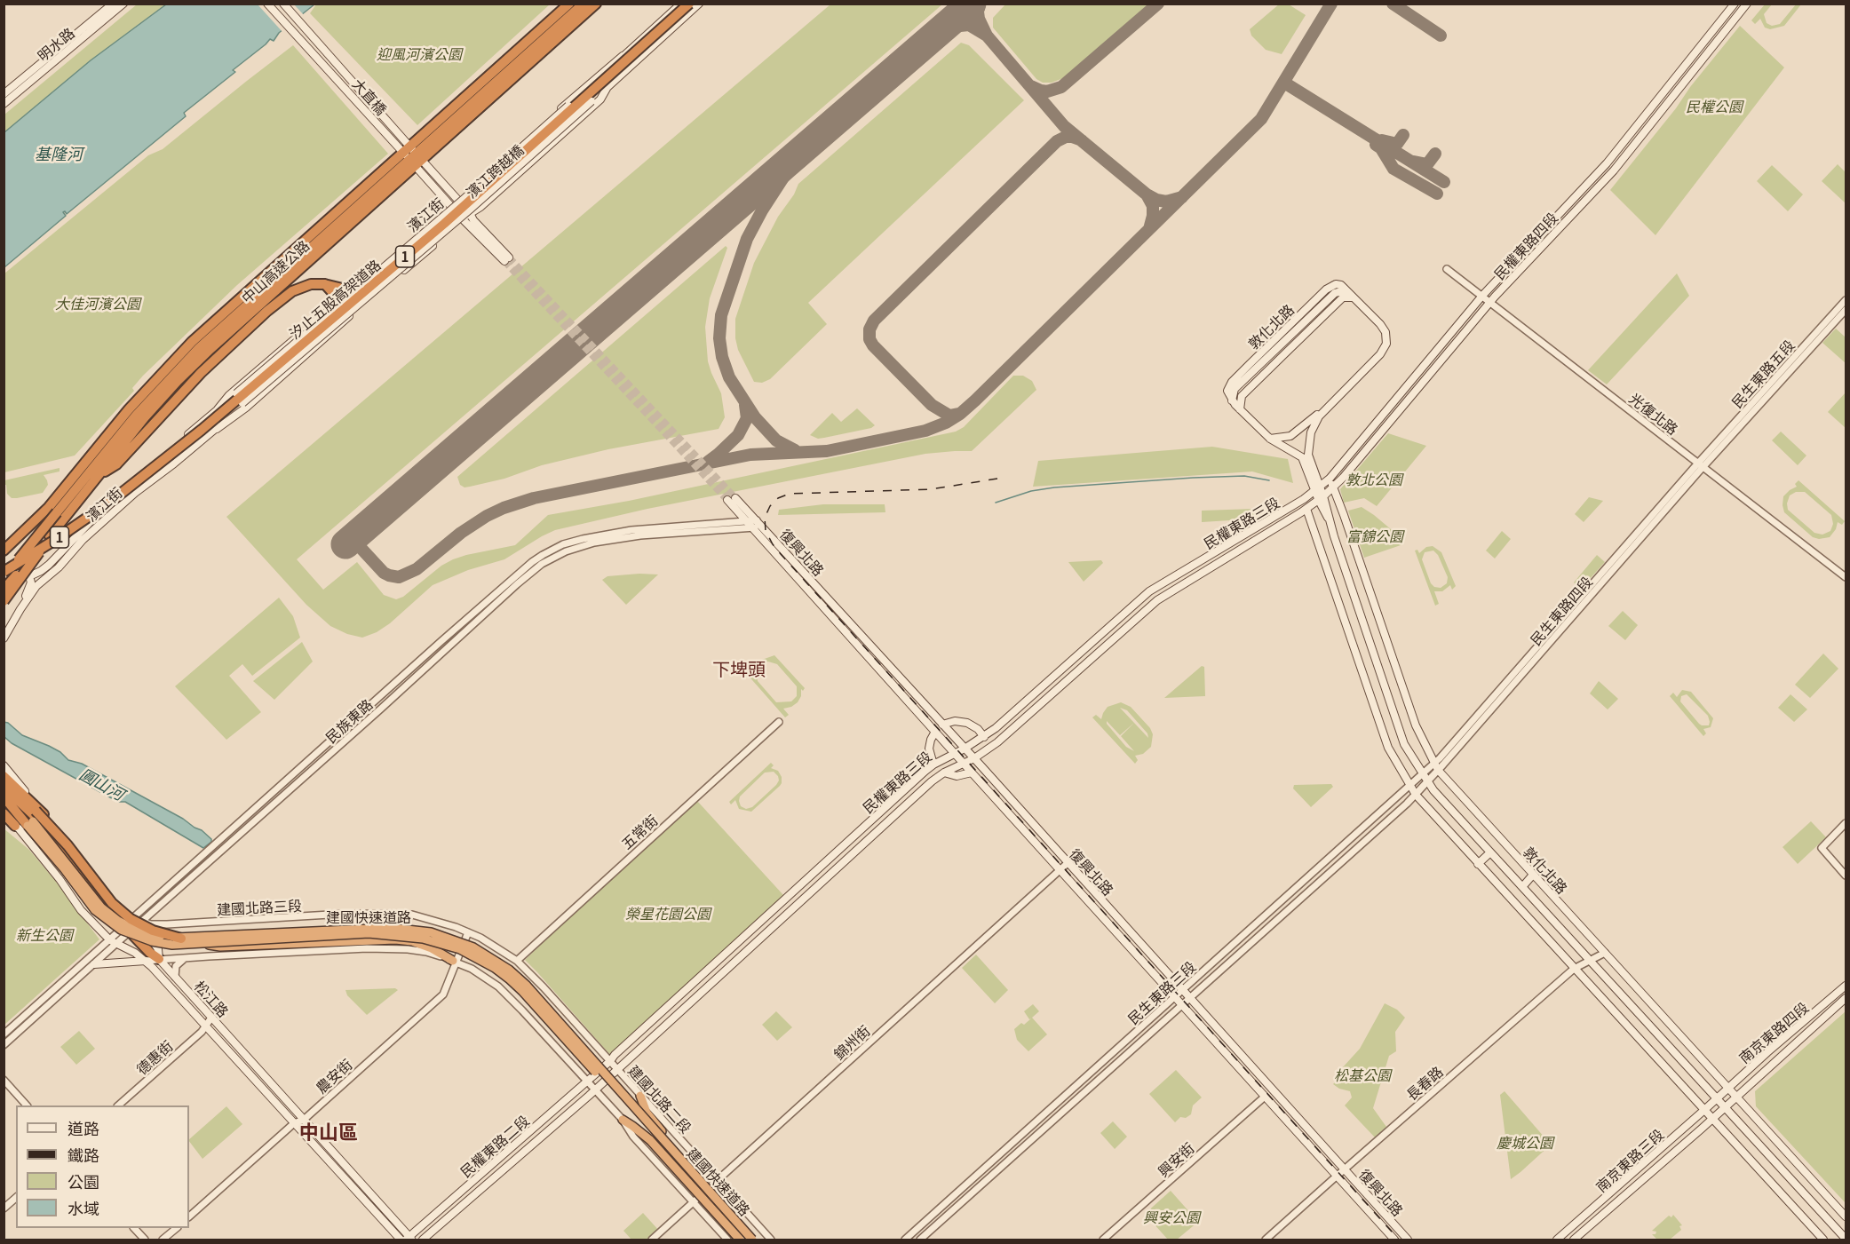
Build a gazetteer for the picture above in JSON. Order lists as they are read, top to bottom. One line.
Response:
{"streets":{"highway":["1","中山高速公路","汐止五股高架道路","建國快速道路"],"main road":["明水路","大直橋","濱江跨越橋","濱江街","民權東路四段","敦化北路","民權東路三段","復興北路","松江路","南京東路四段","民權東路二段","南京東路三段"],"street":["民生東路五段","光復北路","民生東路四段","民族東路","五常街","建國北路三段","民生東路三段","錦州街","德惠街","農安街","長春路","建國北路二段","興安街"]},"crossings":[["大直橋","濱江街"],["濱江跨越橋","濱江街"],["民權東路四段","敦化北路"],["民權東路四段","光復北路"],["民權東路四段","民權東路三段"],["敦化北路","民權東路三段"],["敦化北路","民生東路四段"],["敦化北路","民生東路三段"],["敦化北路","南京東路四段"],["敦化北路","長春路"],["敦化北路","南京東路三段"],["民生東路五段","光復北路"],["民生東路五段","民生東路四段"],["光復北路","民生東路四段"],["民權東路三段","復興北路"],["民權東路三段","建國北路三段"],["民權東路三段","建國北路二段"],["民權東路三段","民權東路二段"],["復興北路","民族東路"],["復興北路","民生東路三段"],["復興北路","錦州街"],["復興北路","長春路"],["復興北路","興安街"],["民生東路四段","民生東路三段"],["民族東路","建國北路三段"],["民族東路","松江路"],["五常街","建國北路三段"],["建國北路三段","松江路"],["建國北路三段","農安街"],["建國北路三段","建國北路二段"],["松江路","德惠街"],["松江路","農安街"],["松江路","民權東路二段"],["南京東路四段","南京東路三段"],["錦州街","建國北路二段"]],"districts":["下埤頭","中山區"],"water":["基隆河","圓山河"],"parks":["迎風河濱公園","民權公園","大佳河濱公園","敦北公園","富錦公園","榮星花園公園","新生公園","松基公園","慶城公園","興安公園"],"legend":["道路","鐵路","公園","水域"]}
